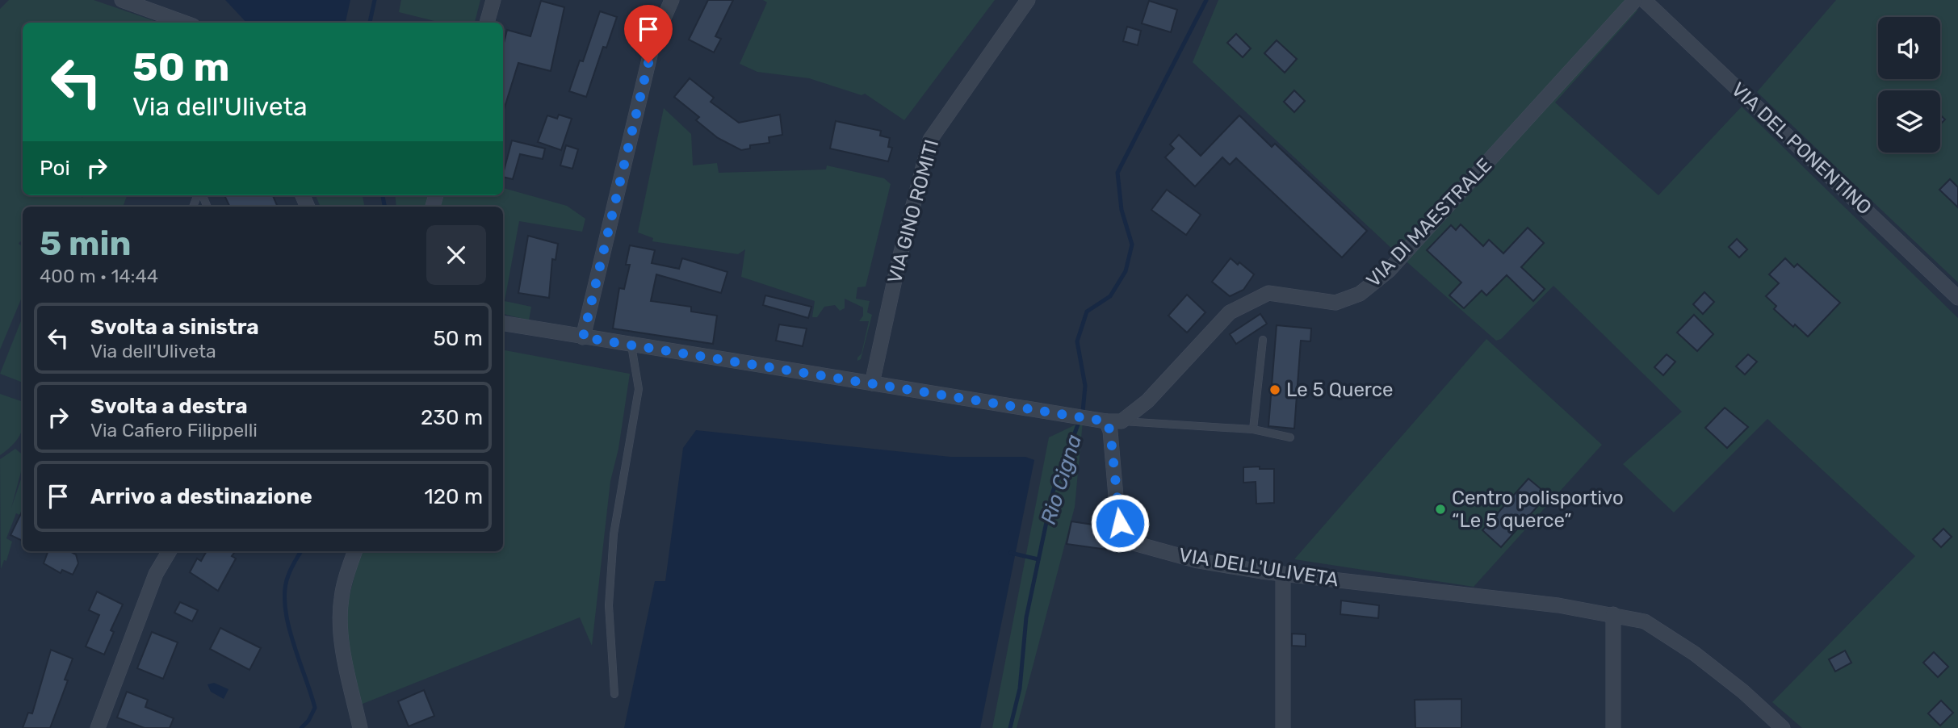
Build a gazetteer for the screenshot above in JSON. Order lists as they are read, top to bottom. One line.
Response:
{"streets":{"street":["VIA DEL PONENTINO","VIA GINO ROMITI","VIA DI MAESTRALE","VIA DELL'ULIVETA"]},"water":["Rio Cigna"],"places":["Le 5 Querce","Centro polisportivo “Le 5 querce”"],"page":{"turn":["50 m","Via dell'Uliveta"],"then":"Poi","heading":["5 min","400 m · 14:44"],"list":[{"name":"Svolta a sinistra","note":"Via dell'Uliveta","value":"50 m"},{"name":"Svolta a destra","note":"Via Cafiero Filippelli","value":"230 m"},{"name":"Arrivo a destinazione","value":"120 m"}]}}
